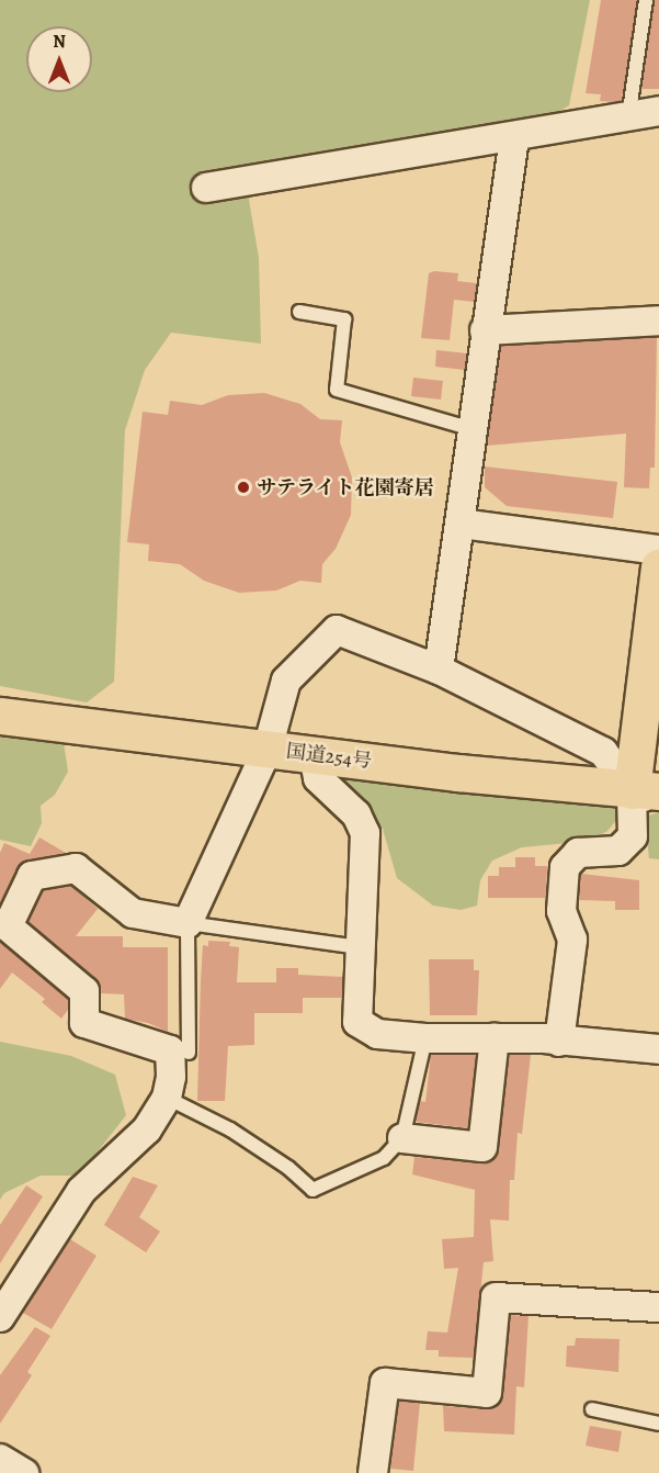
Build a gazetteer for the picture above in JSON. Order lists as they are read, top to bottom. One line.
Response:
{"streets":{"main road":["国道254号"]},"places":["サテライト花園寄居"],"north":"top"}
